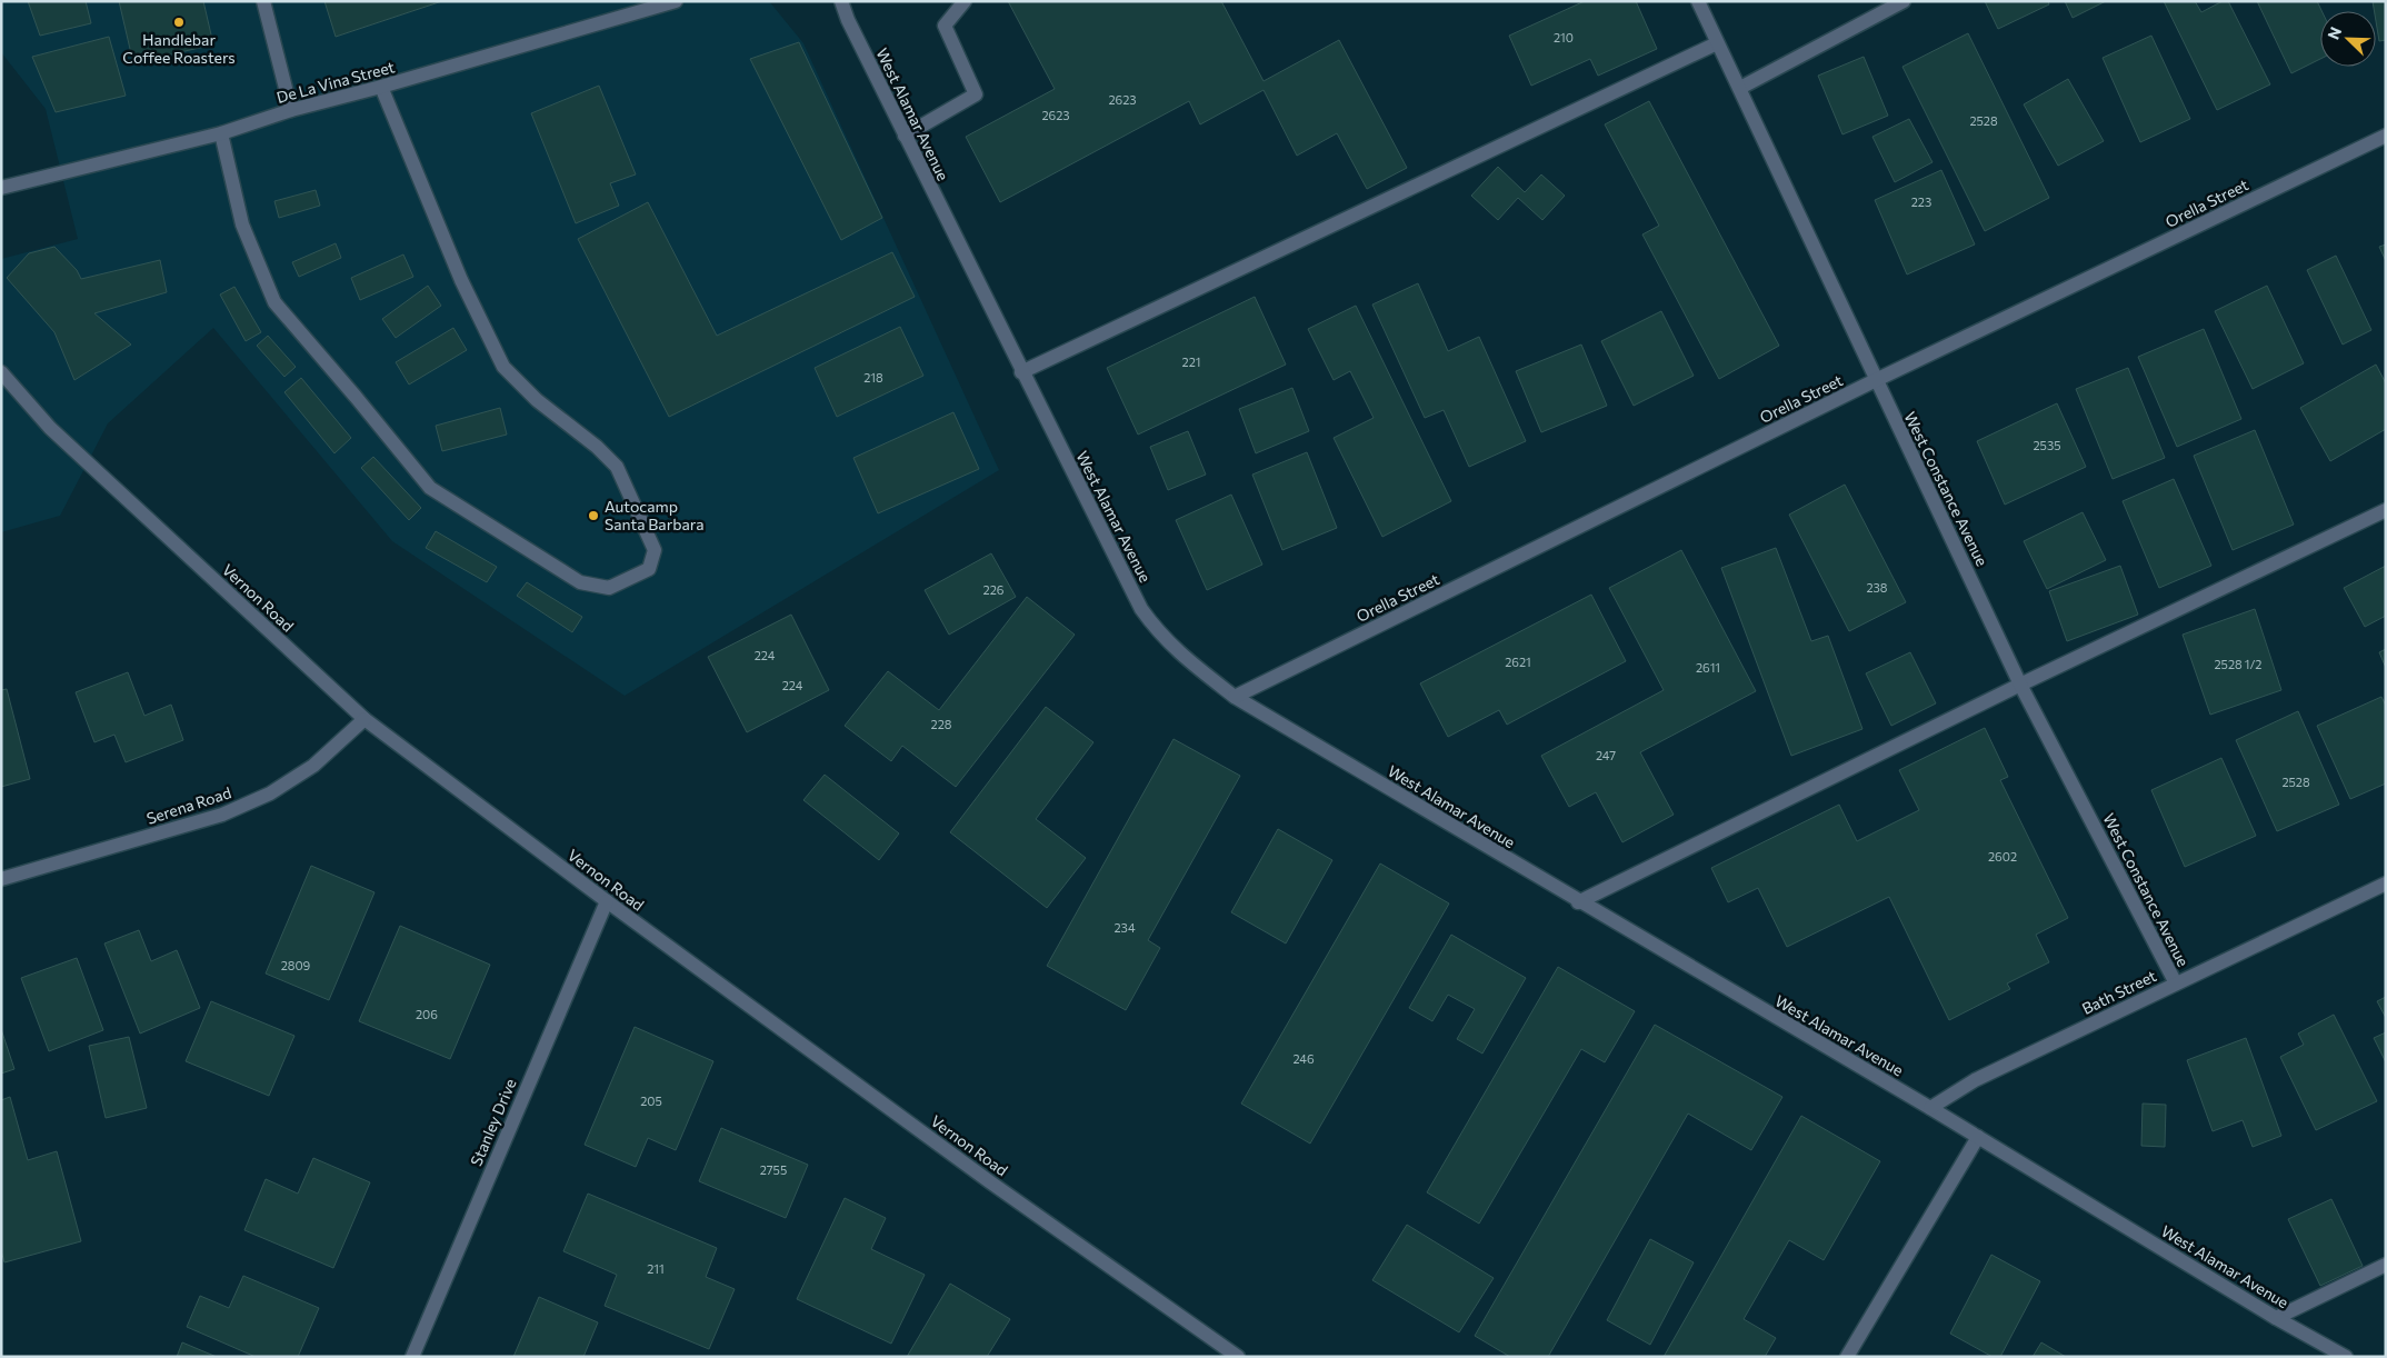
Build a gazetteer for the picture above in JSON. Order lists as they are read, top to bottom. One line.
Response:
{"streets":{"street":["De La Vina Street","West Alamar Avenue","Orella Street","West Constance Avenue","Vernon Road","Serena Road","Bath Street","Stanley Drive"]},"crossings":[["West Alamar Avenue","Orella Street"],["West Alamar Avenue","Bath Street"],["Orella Street","West Constance Avenue"],["West Constance Avenue","Bath Street"],["Vernon Road","Serena Road"],["Vernon Road","Stanley Drive"]],"places":["Handlebar Coffee Roasters","Autocamp Santa Barbara"],"house_numbers":["210","2623","2623","2528","223","221","218","2535","238","226","224","2621","2528 1/2","2611","224","228","247","2528","2602","234","2809","206","246","205","2755","211"],"north":"top left"}
